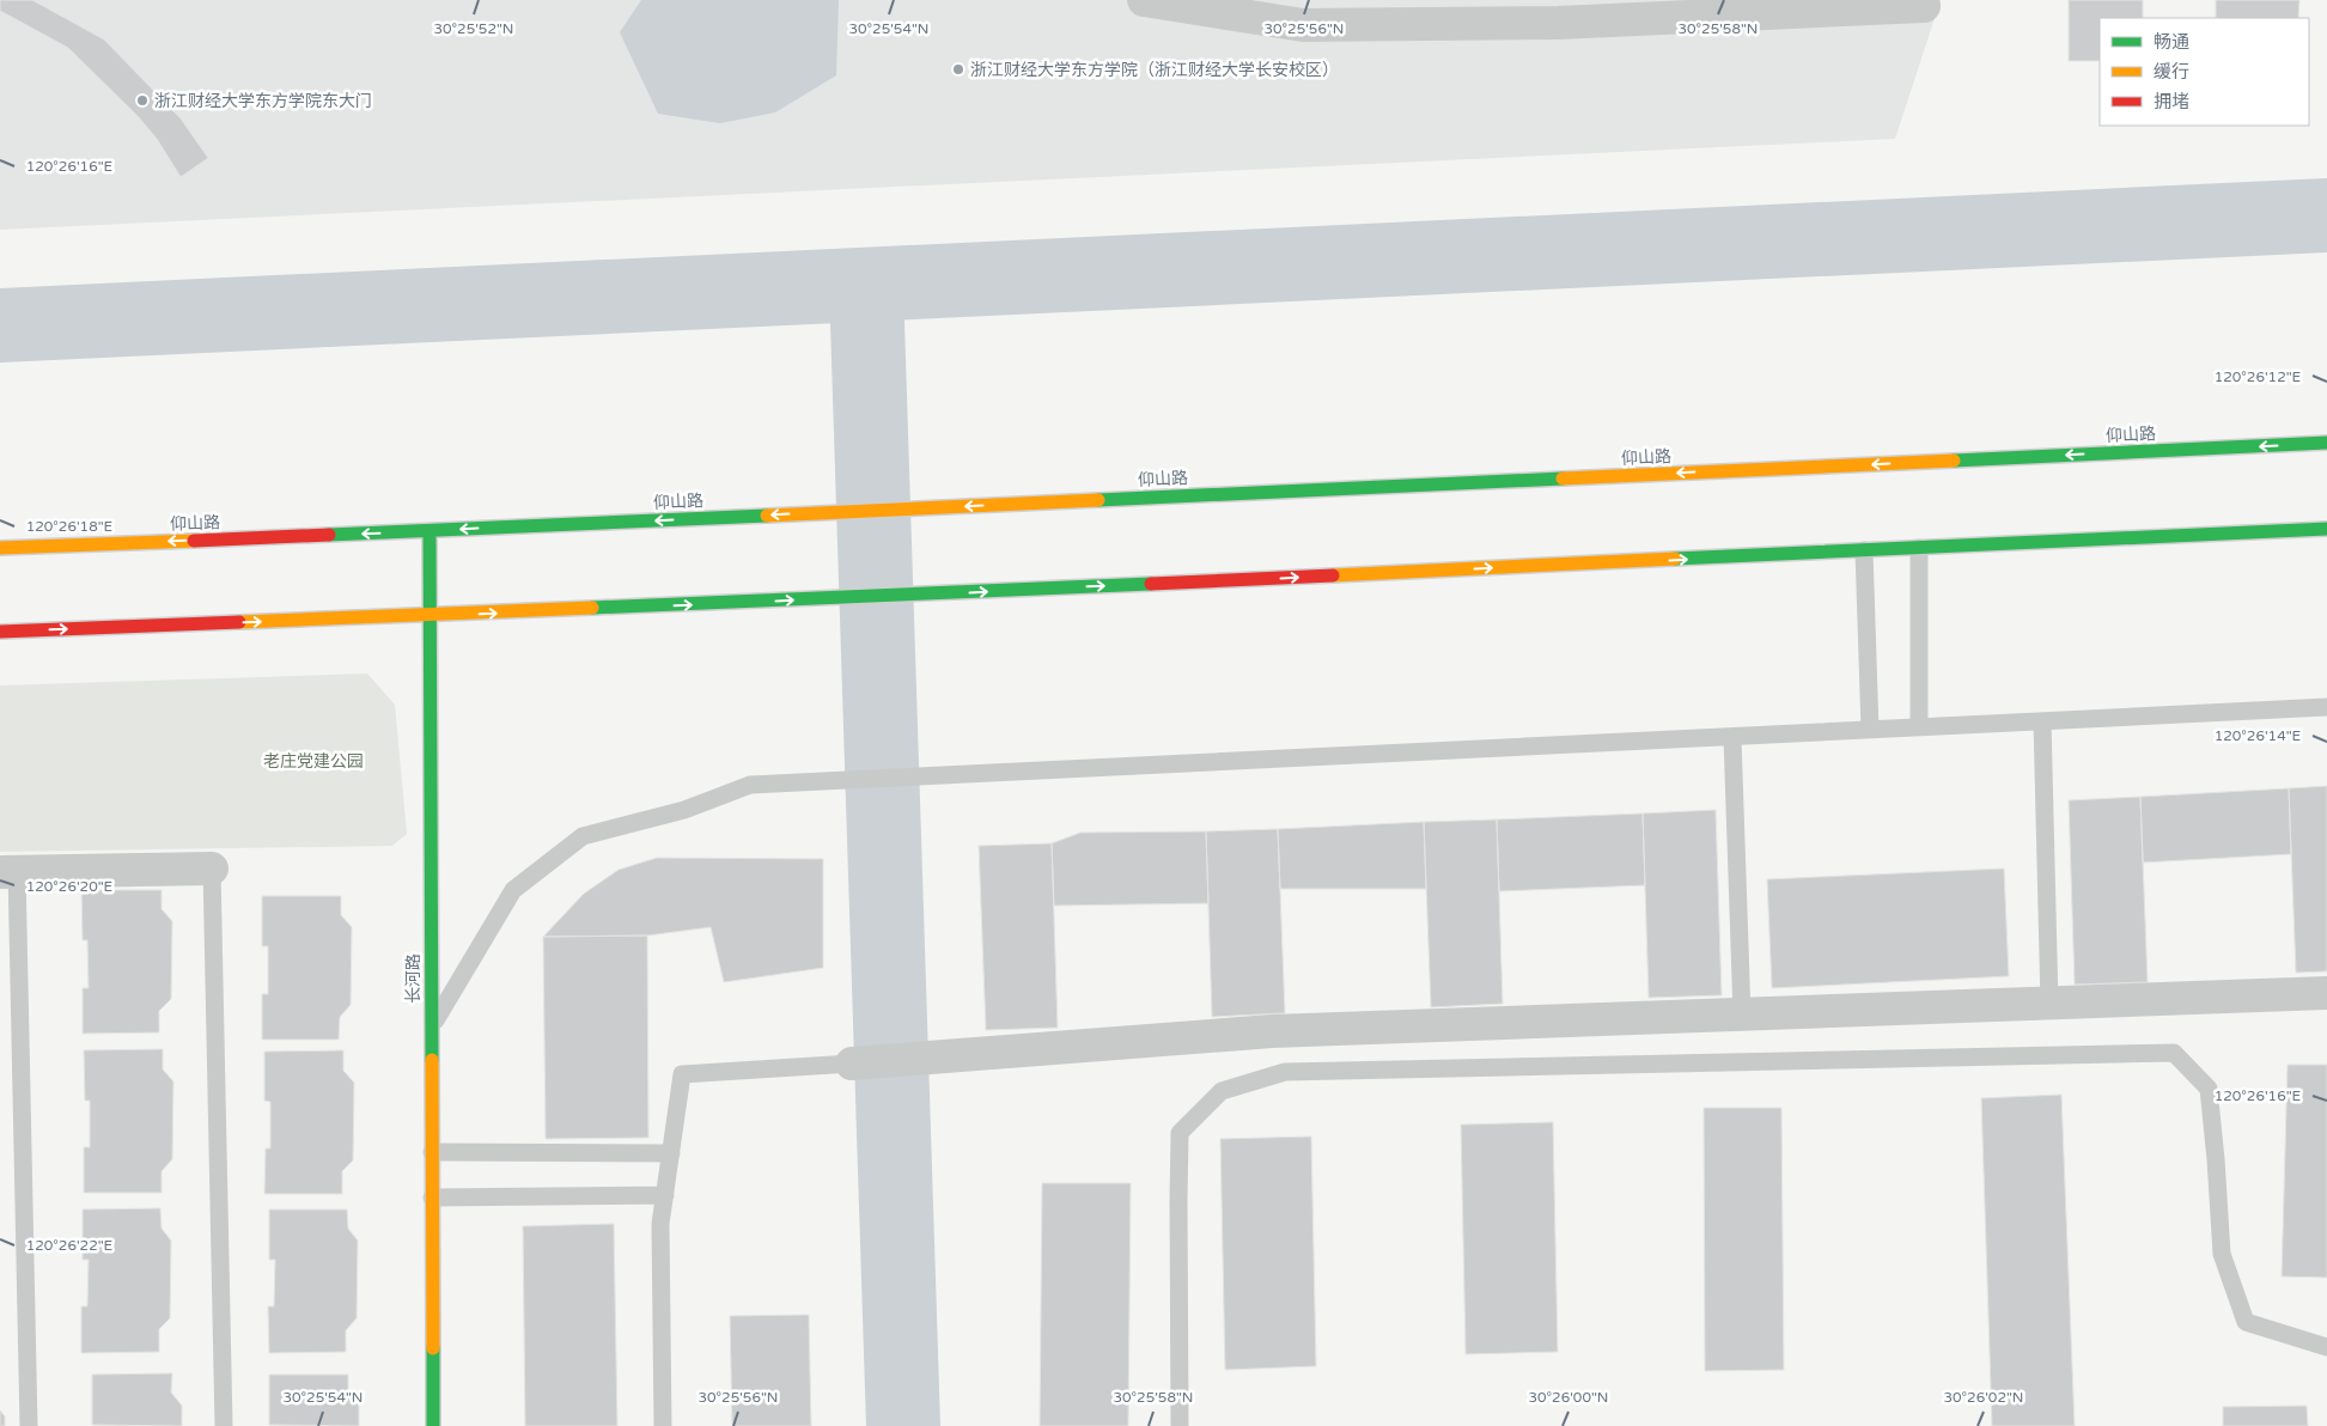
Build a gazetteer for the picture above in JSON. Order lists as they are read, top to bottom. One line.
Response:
{"streets":{"main road":["仰山路","长河路"]},"crossings":[["仰山路","长河路"]],"parks":["老庄党建公园"],"places":["浙江财经大学东方学院（浙江财经大学长安校区）","浙江财经大学东方学院东大门"],"legend":["畅通","缓行","拥堵"],"coordinates":["30°25'52\"N","30°25'54\"N","30°25'56\"N","30°25'58\"N","120°26'16\"E","120°26'12\"E","120°26'18\"E","120°26'14\"E","120°26'20\"E","120°26'22\"E","30°26'00\"N","30°26'02\"N"]}
